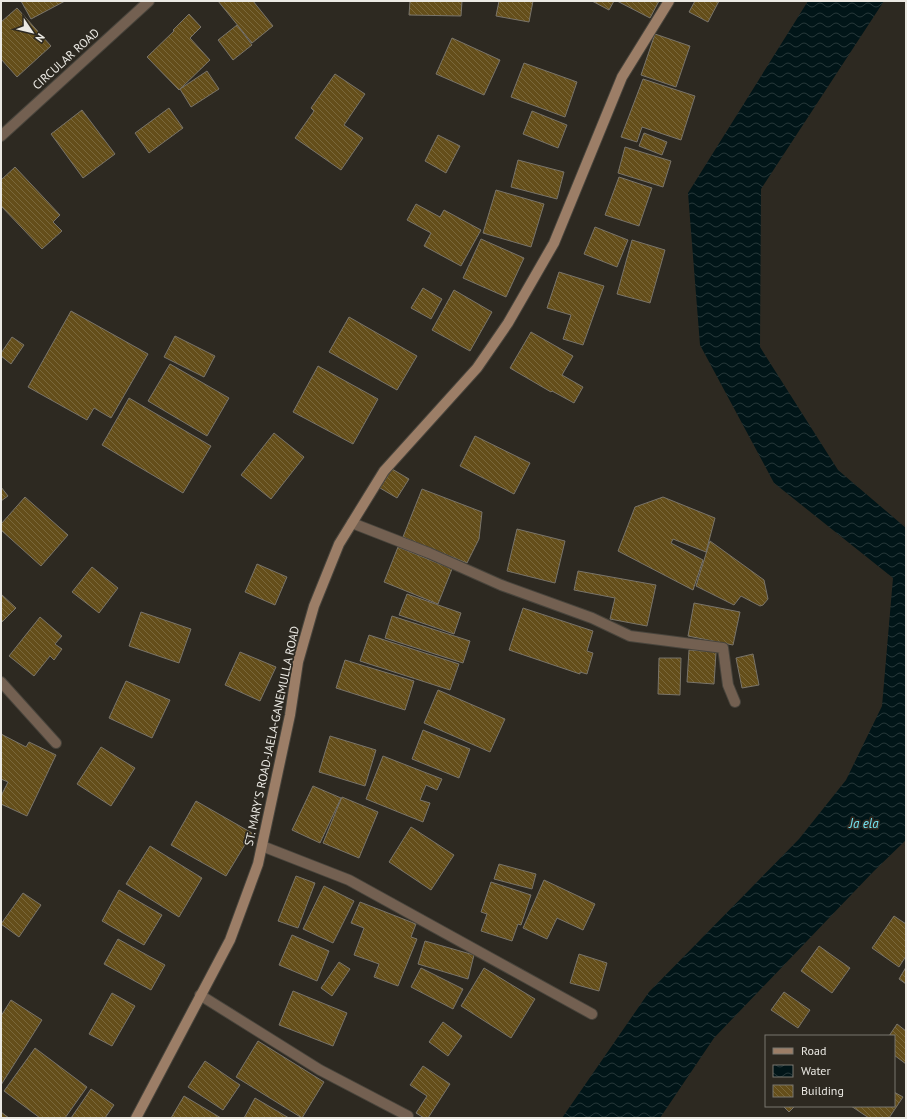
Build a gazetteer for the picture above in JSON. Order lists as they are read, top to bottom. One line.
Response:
{"streets":{"main road":["ST. MARY'S ROAD-JAELA-GANEMULLA ROAD"],"street":["CIRCULAR ROAD"]},"water":["Ja ela"],"legend":["Road","Water","Building"],"north":"bottom right"}
